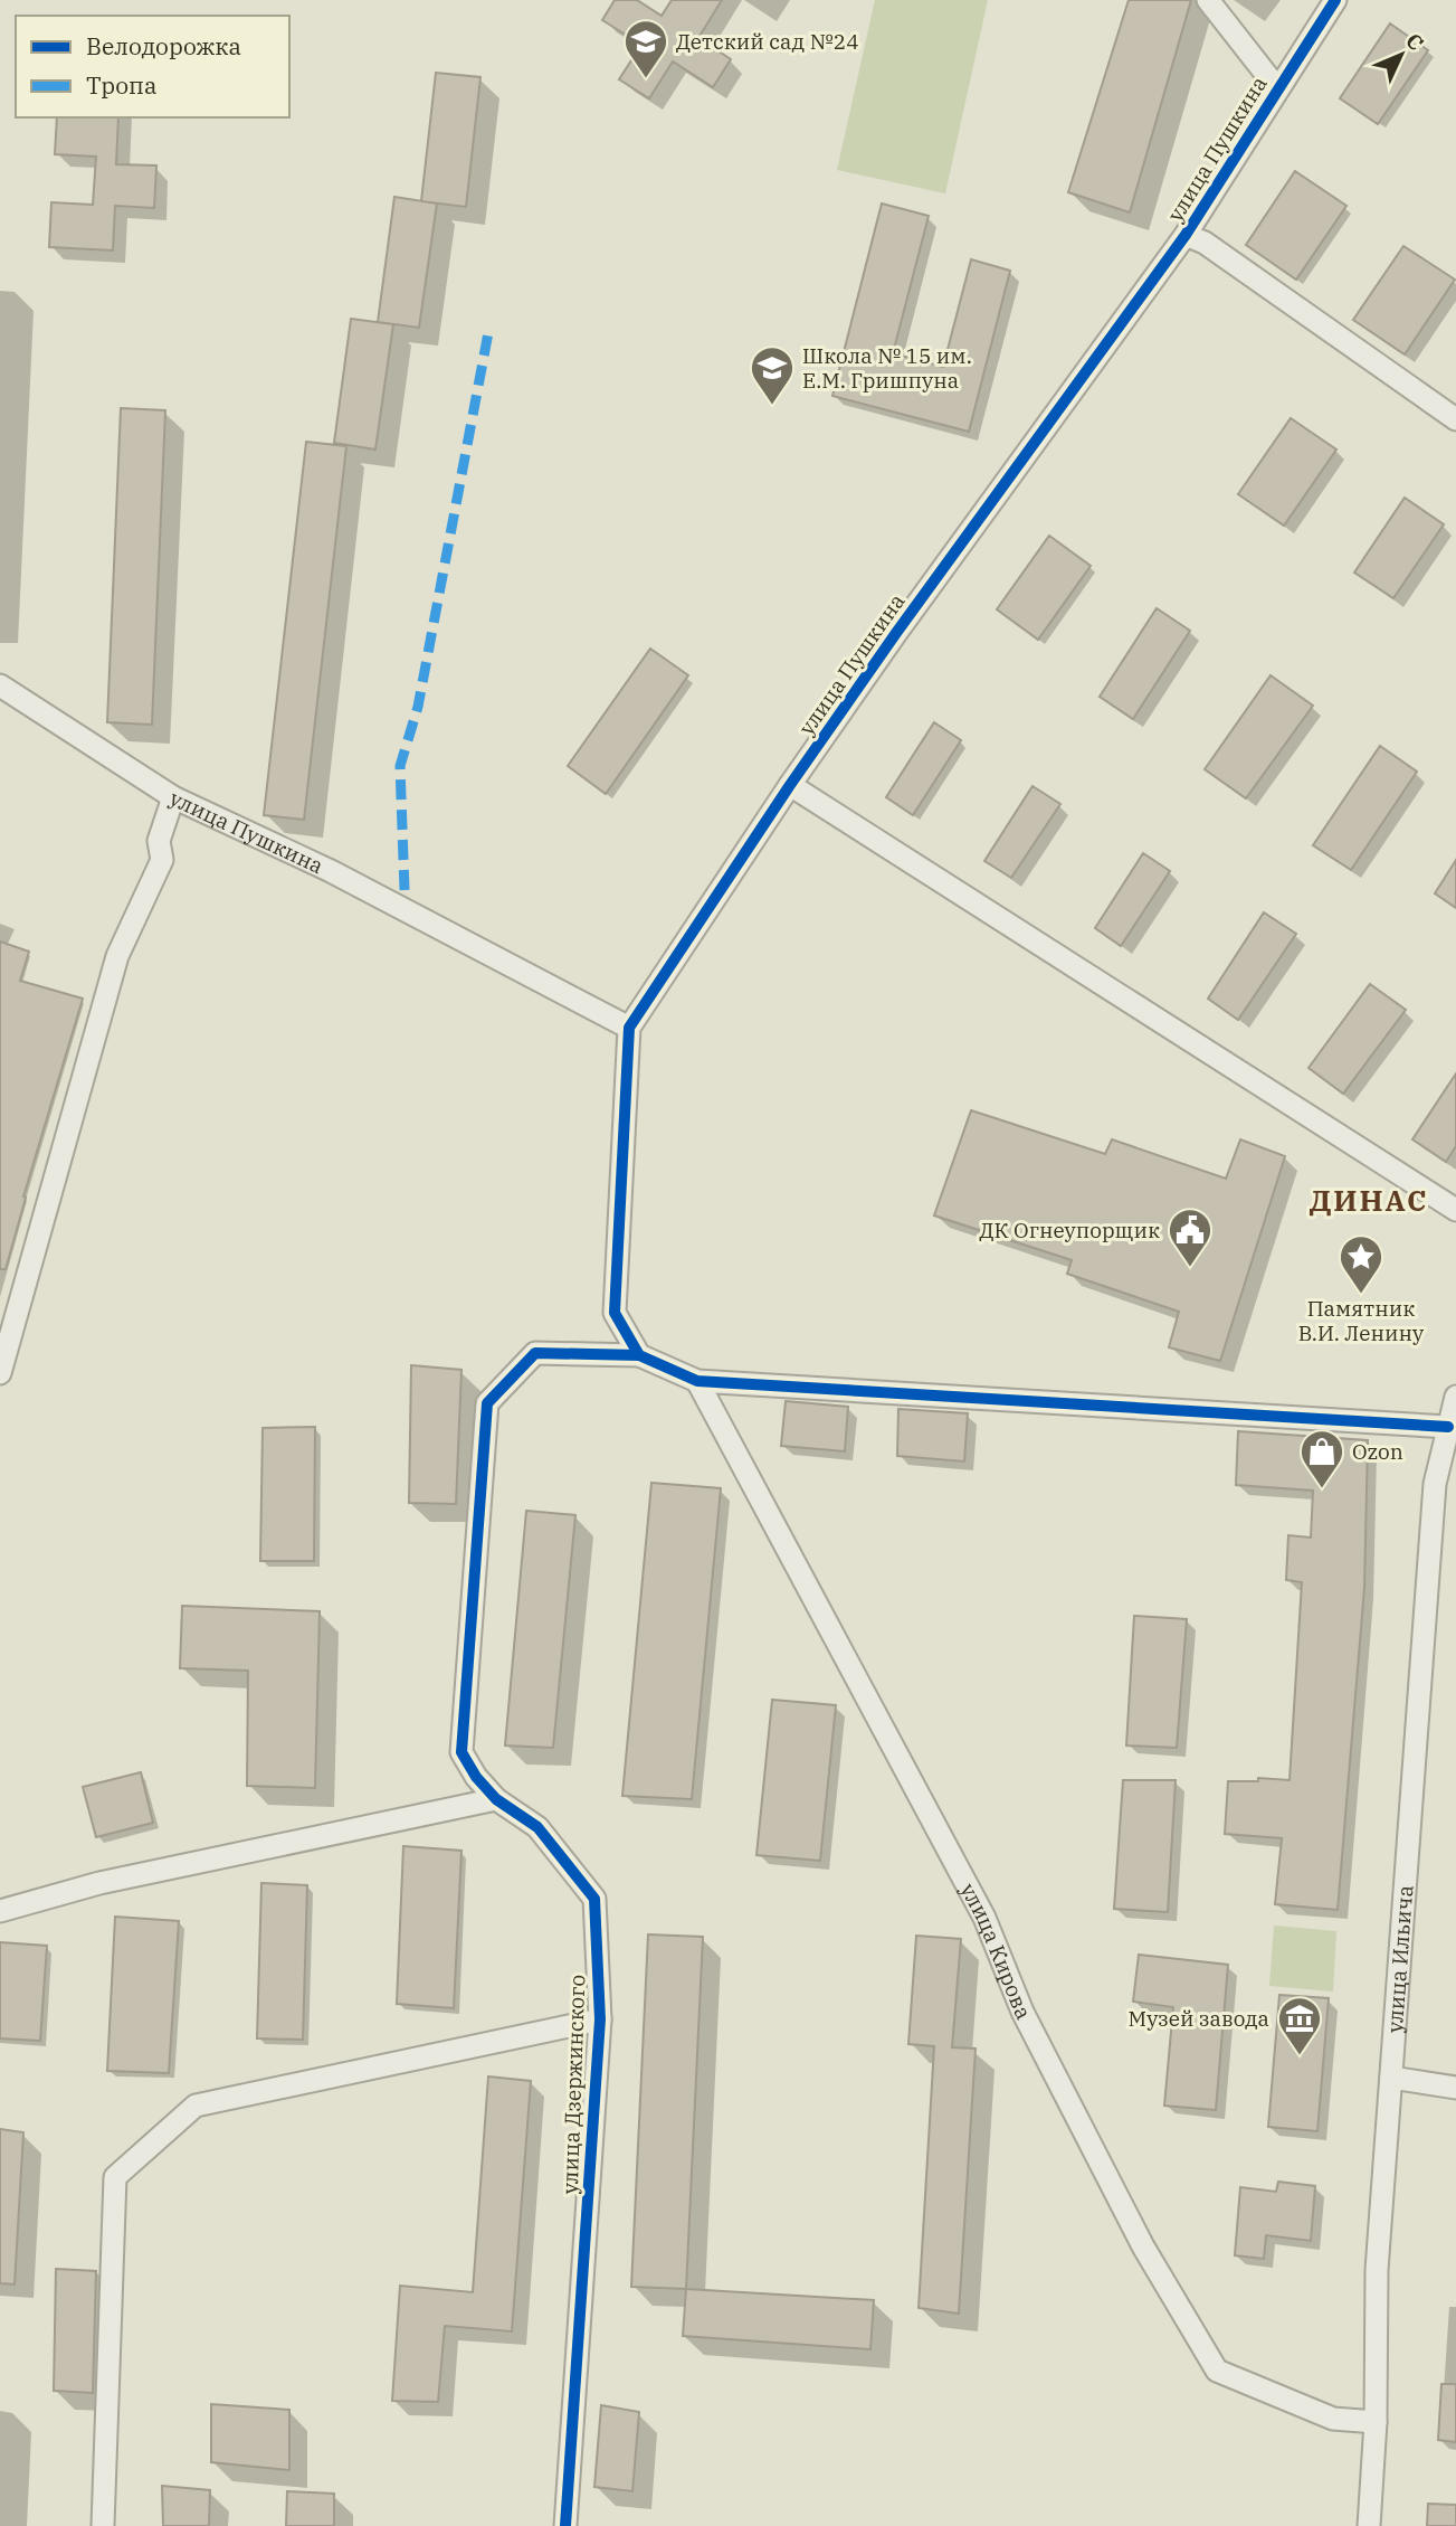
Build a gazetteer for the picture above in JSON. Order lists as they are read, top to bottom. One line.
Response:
{"streets":{"street":["улица Пушкина","улица Кирова","улица Ильича","улица Дзержинского"]},"crossings":[["улица Кирова","улица Ильича"]],"districts":["ДИНАС"],"places":{"school or university":["Детский сад №24","Школа № 15 им. Е.М. Гришпуна"],"public building":["ДК Огнеупорщик"],"place":["Памятник В.И. Ленину"],"shop":["Ozon"],"museum":["Музей завода"]},"legend":["Велодорожка","Тропа"],"north":"top right"}
